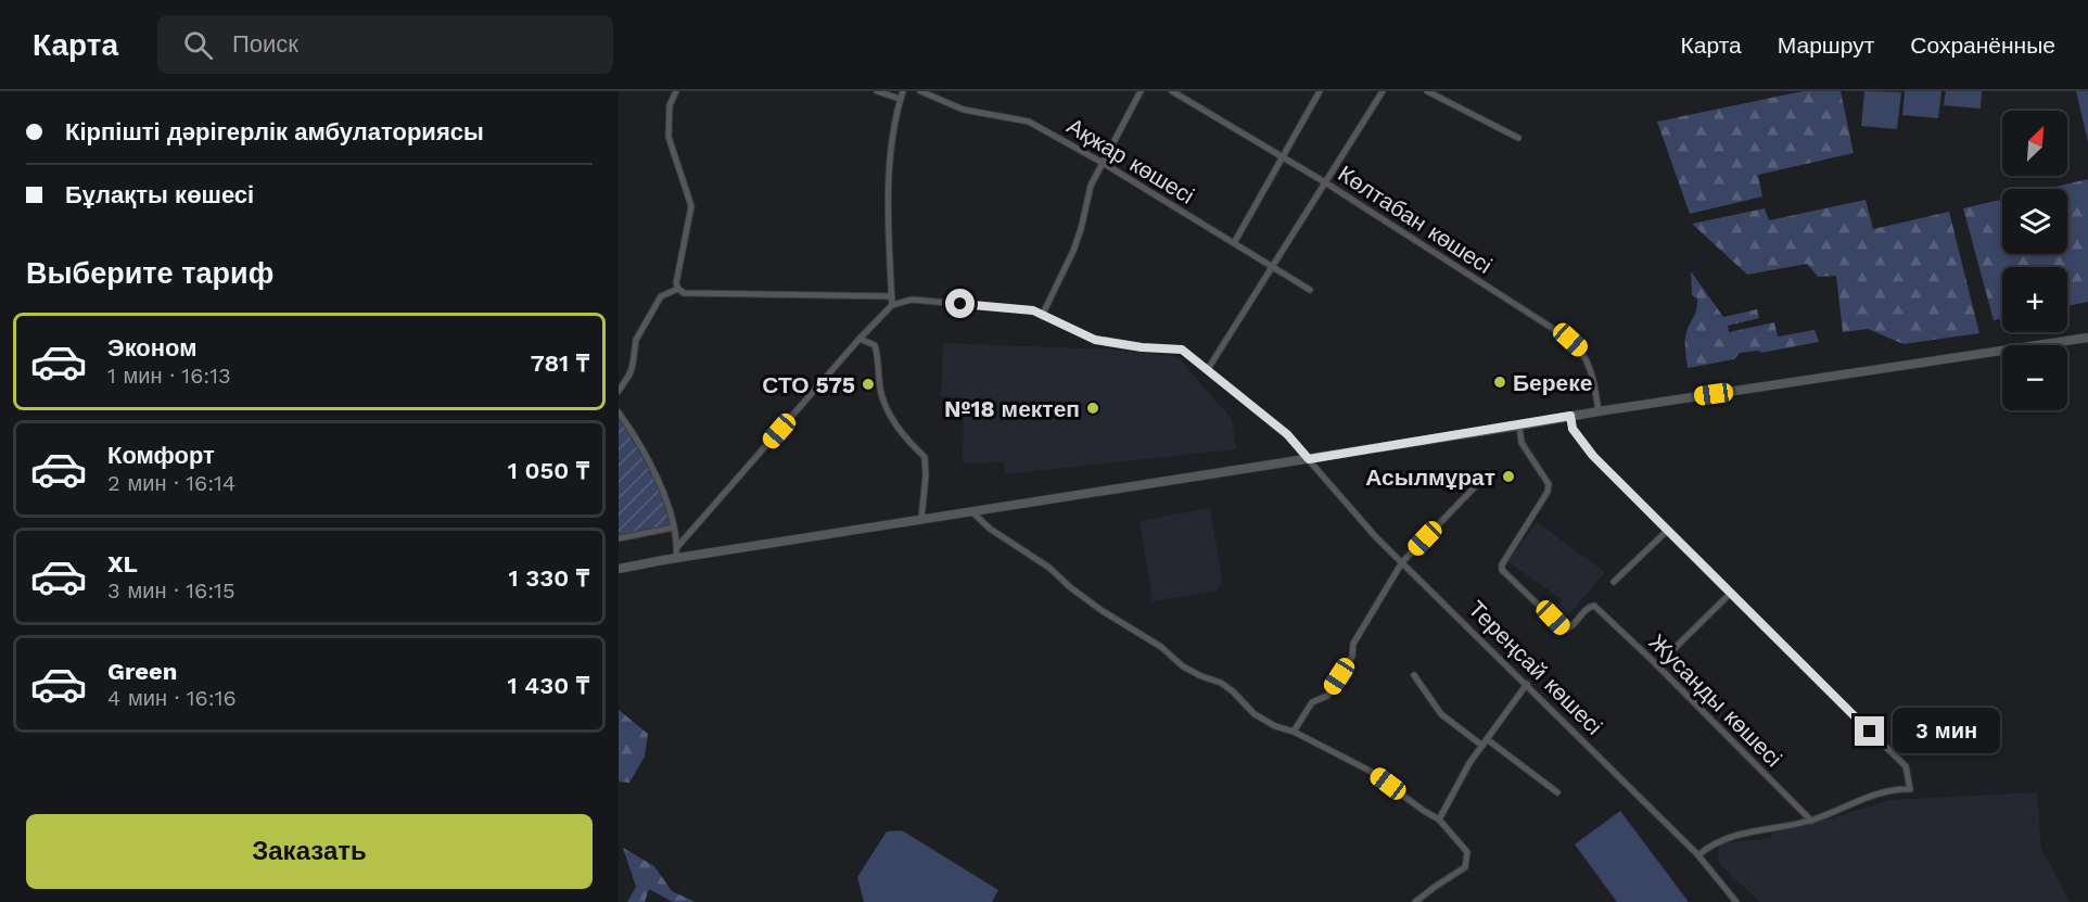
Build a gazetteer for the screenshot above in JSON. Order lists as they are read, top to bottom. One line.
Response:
{"streets":{"street":["Ақжар көшесі","Көлтабан көшесі","Тереңсай көшесі","Жусанды көшесі"]},"places":["Береке","СТО 575","№18 мектеп","Асылмұрат"],"north":"top right","page":{"header":"Карта","search":"Поиск","nav":["Карта","Маршрут","Сохранённые"],"banner":["Кірпішті дәрігерлік амбулаториясы","Бұлақты көшесі"],"map_buttons":["+","−"],"heading":"Выберите тариф","list":[{"name":"Эконом","note":"1 мин · 16:13","value":"781 ₸"},{"name":"Комфорт","note":"2 мин · 16:14","value":"1 050 ₸"},{"name":"XL","note":"3 мин · 16:15","value":"1 330 ₸"},{"name":"Green","note":"4 мин · 16:16","value":"1 430 ₸"}],"bubble":"3 мин","buttons":"Заказать"}}
